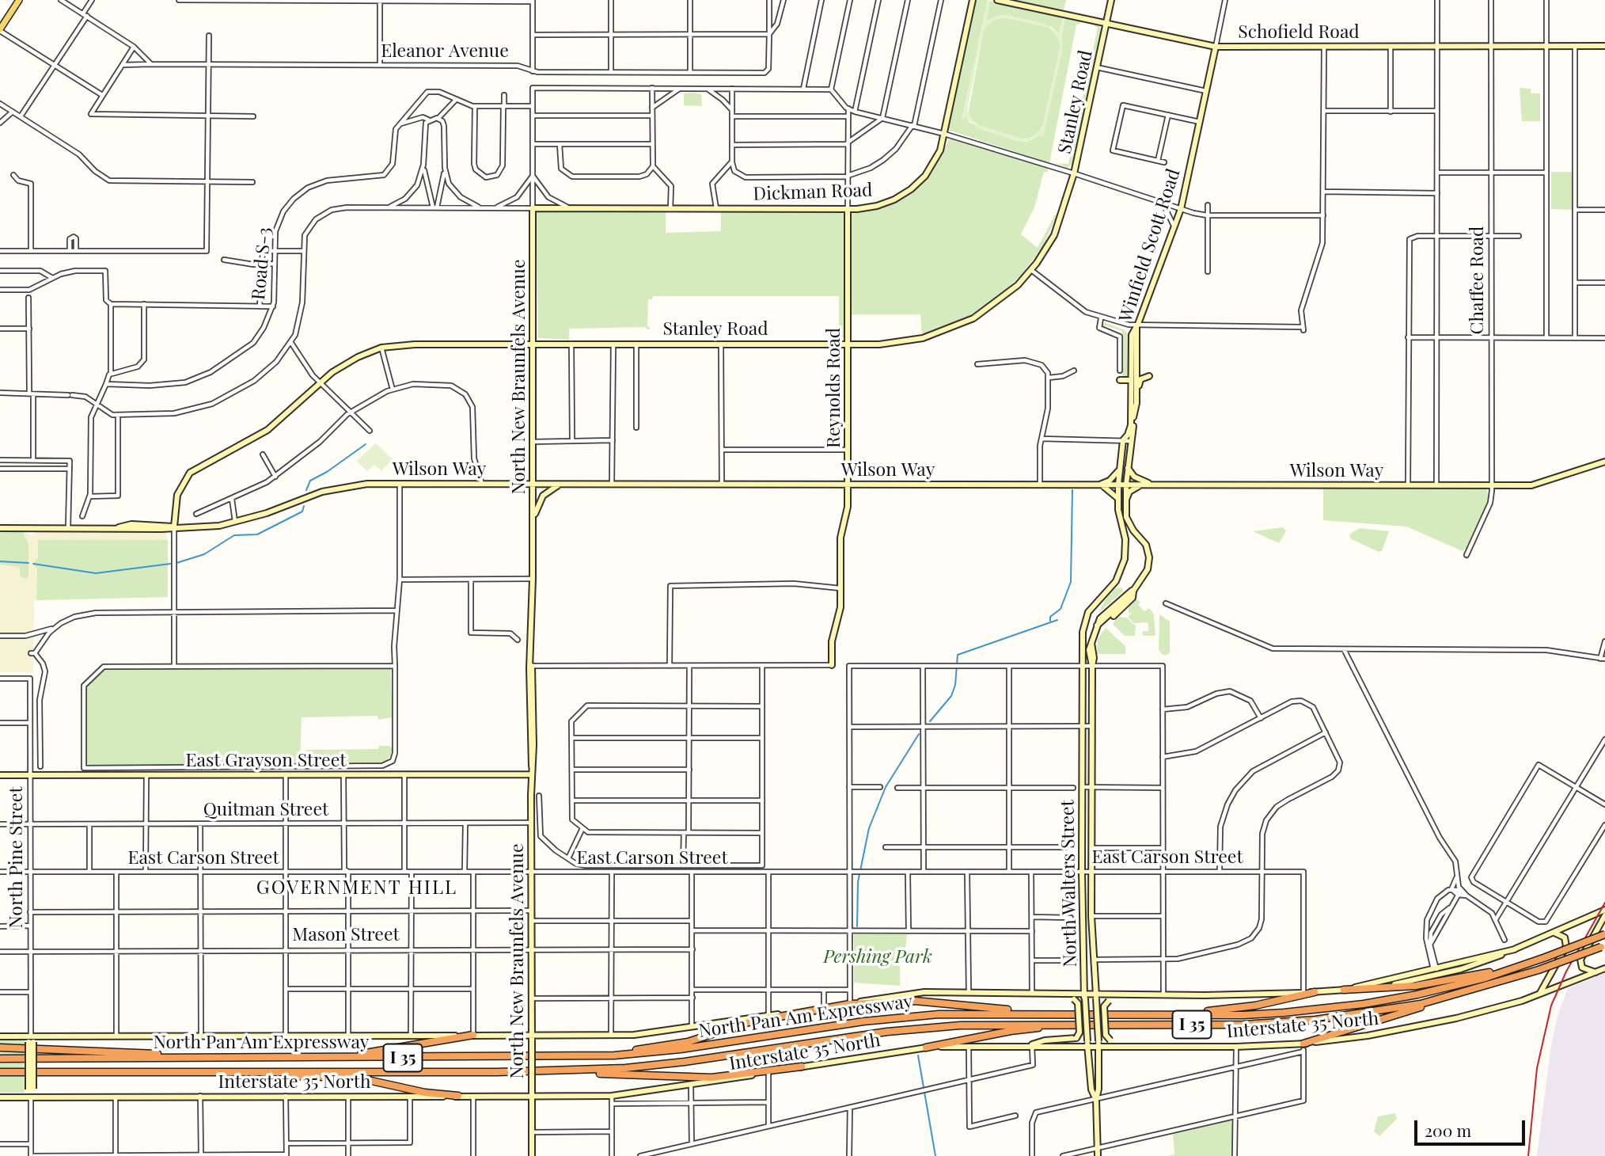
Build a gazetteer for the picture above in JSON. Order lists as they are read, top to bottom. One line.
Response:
{"streets":{"highway":["North Pan Am Expressway","I 35"],"street":["Schofield Road","Eleanor Avenue","Stanley Road","Dickman Road","Winfield Scott Road","Road S-3","Chaffee Road","North New Braunfels Avenue","Reynolds Road","Wilson Way","East Grayson Street","Quitman Street","North Pine Street","East Carson Street","North Walters Street","Mason Street","Interstate 35 North"]},"crossings":[["Schofield Road","Stanley Road"],["Schofield Road","Winfield Scott Road"],["Schofield Road","Chaffee Road"],["Stanley Road","North New Braunfels Avenue"],["Stanley Road","Reynolds Road"],["Stanley Road","Wilson Way"],["Dickman Road","North New Braunfels Avenue"],["Dickman Road","Reynolds Road"],["Winfield Scott Road","Wilson Way"],["Winfield Scott Road","North Walters Street"],["Road S-3","North New Braunfels Avenue"],["Chaffee Road","Wilson Way"],["North New Braunfels Avenue","Wilson Way"],["North New Braunfels Avenue","East Grayson Street"],["North New Braunfels Avenue","Quitman Street"],["North New Braunfels Avenue","East Carson Street"],["North New Braunfels Avenue","Mason Street"],["North New Braunfels Avenue","Interstate 35 North"],["Reynolds Road","Wilson Way"],["East Grayson Street","North Pine Street"],["Quitman Street","North Pine Street"],["North Pine Street","East Carson Street"],["North Pine Street","Mason Street"],["North Pine Street","Interstate 35 North"],["East Carson Street","North Walters Street"],["East Carson Street","Interstate 35 North"],["North Walters Street","Interstate 35 North"]],"districts":["GOVERNMENT HILL"],"parks":["Pershing Park"],"scale_bar":"200 m"}
